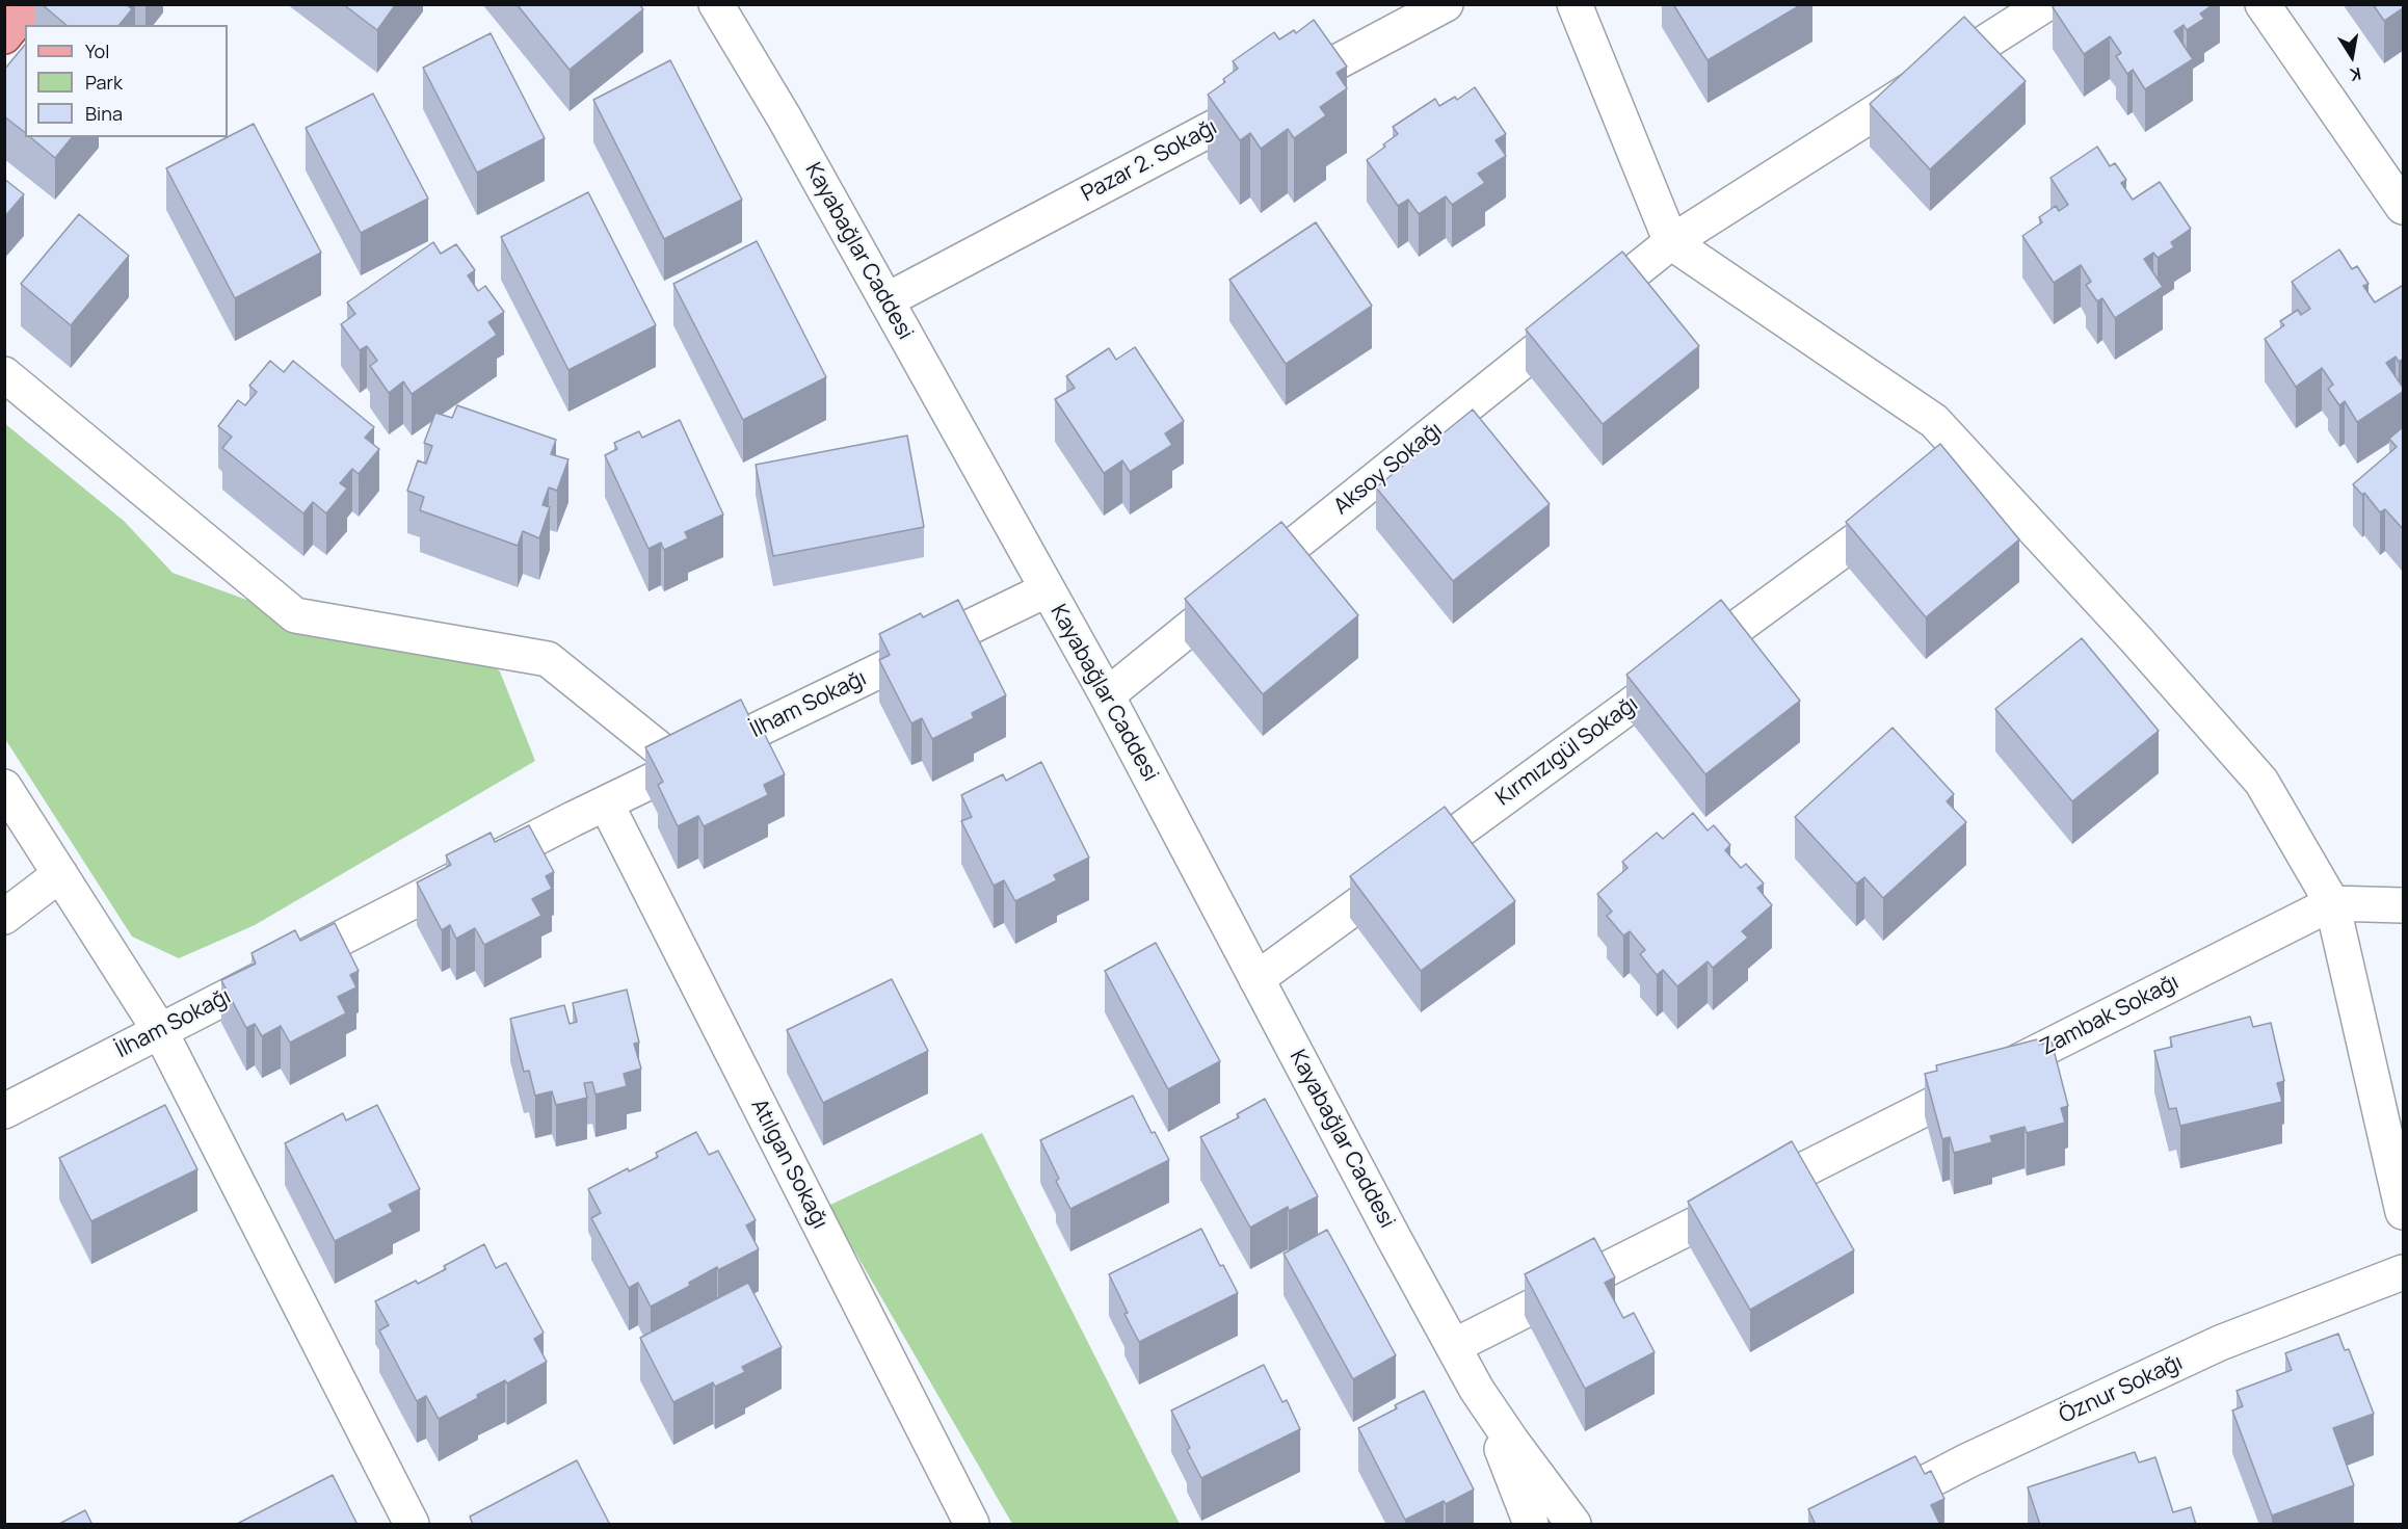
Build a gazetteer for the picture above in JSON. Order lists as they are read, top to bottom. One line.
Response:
{"streets":{"street":["Pazar 2. Sokağı","Kayabağlar Caddesi","Aksoy Sokağı","İlham Sokağı","Kırmızıgül Sokağı","Zambak Sokağı","Atılgan Sokağı","Öznur Sokağı"]},"crossings":[["Pazar 2. Sokağı","Kayabağlar Caddesi"],["Kayabağlar Caddesi","Aksoy Sokağı"],["Kayabağlar Caddesi","İlham Sokağı"],["Kayabağlar Caddesi","Kırmızıgül Sokağı"],["Kayabağlar Caddesi","Zambak Sokağı"],["İlham Sokağı","Atılgan Sokağı"]],"legend":["Yol","Park","Bina"],"north":"bottom"}
